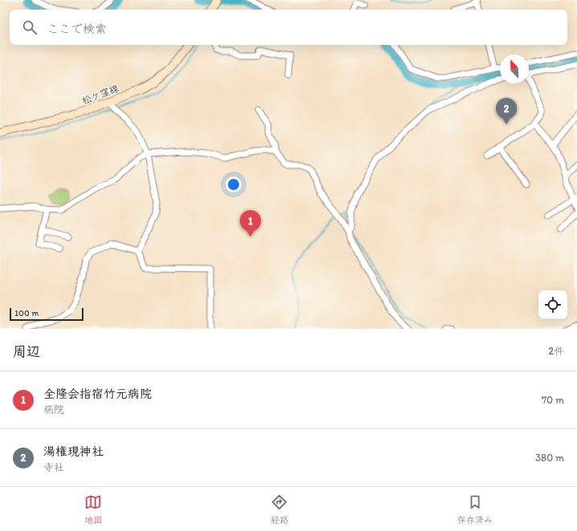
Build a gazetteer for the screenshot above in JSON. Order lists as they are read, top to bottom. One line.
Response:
{"streets":{"street":["松ケ窪線"]},"scale_bar":"100 m","north":"top left","page":{"search":"ここで検索","pins":["2","1"],"scale":"100 m","heading":["周辺","2件"],"list":[{"mark":"1","name":"全隆会指宿竹元病院","note":"病院","value":"70 m"},{"mark":"2","name":"湯権現神社","note":"寺社","value":"380 m"}],"nav":["地図","経路","保存済み"]}}
